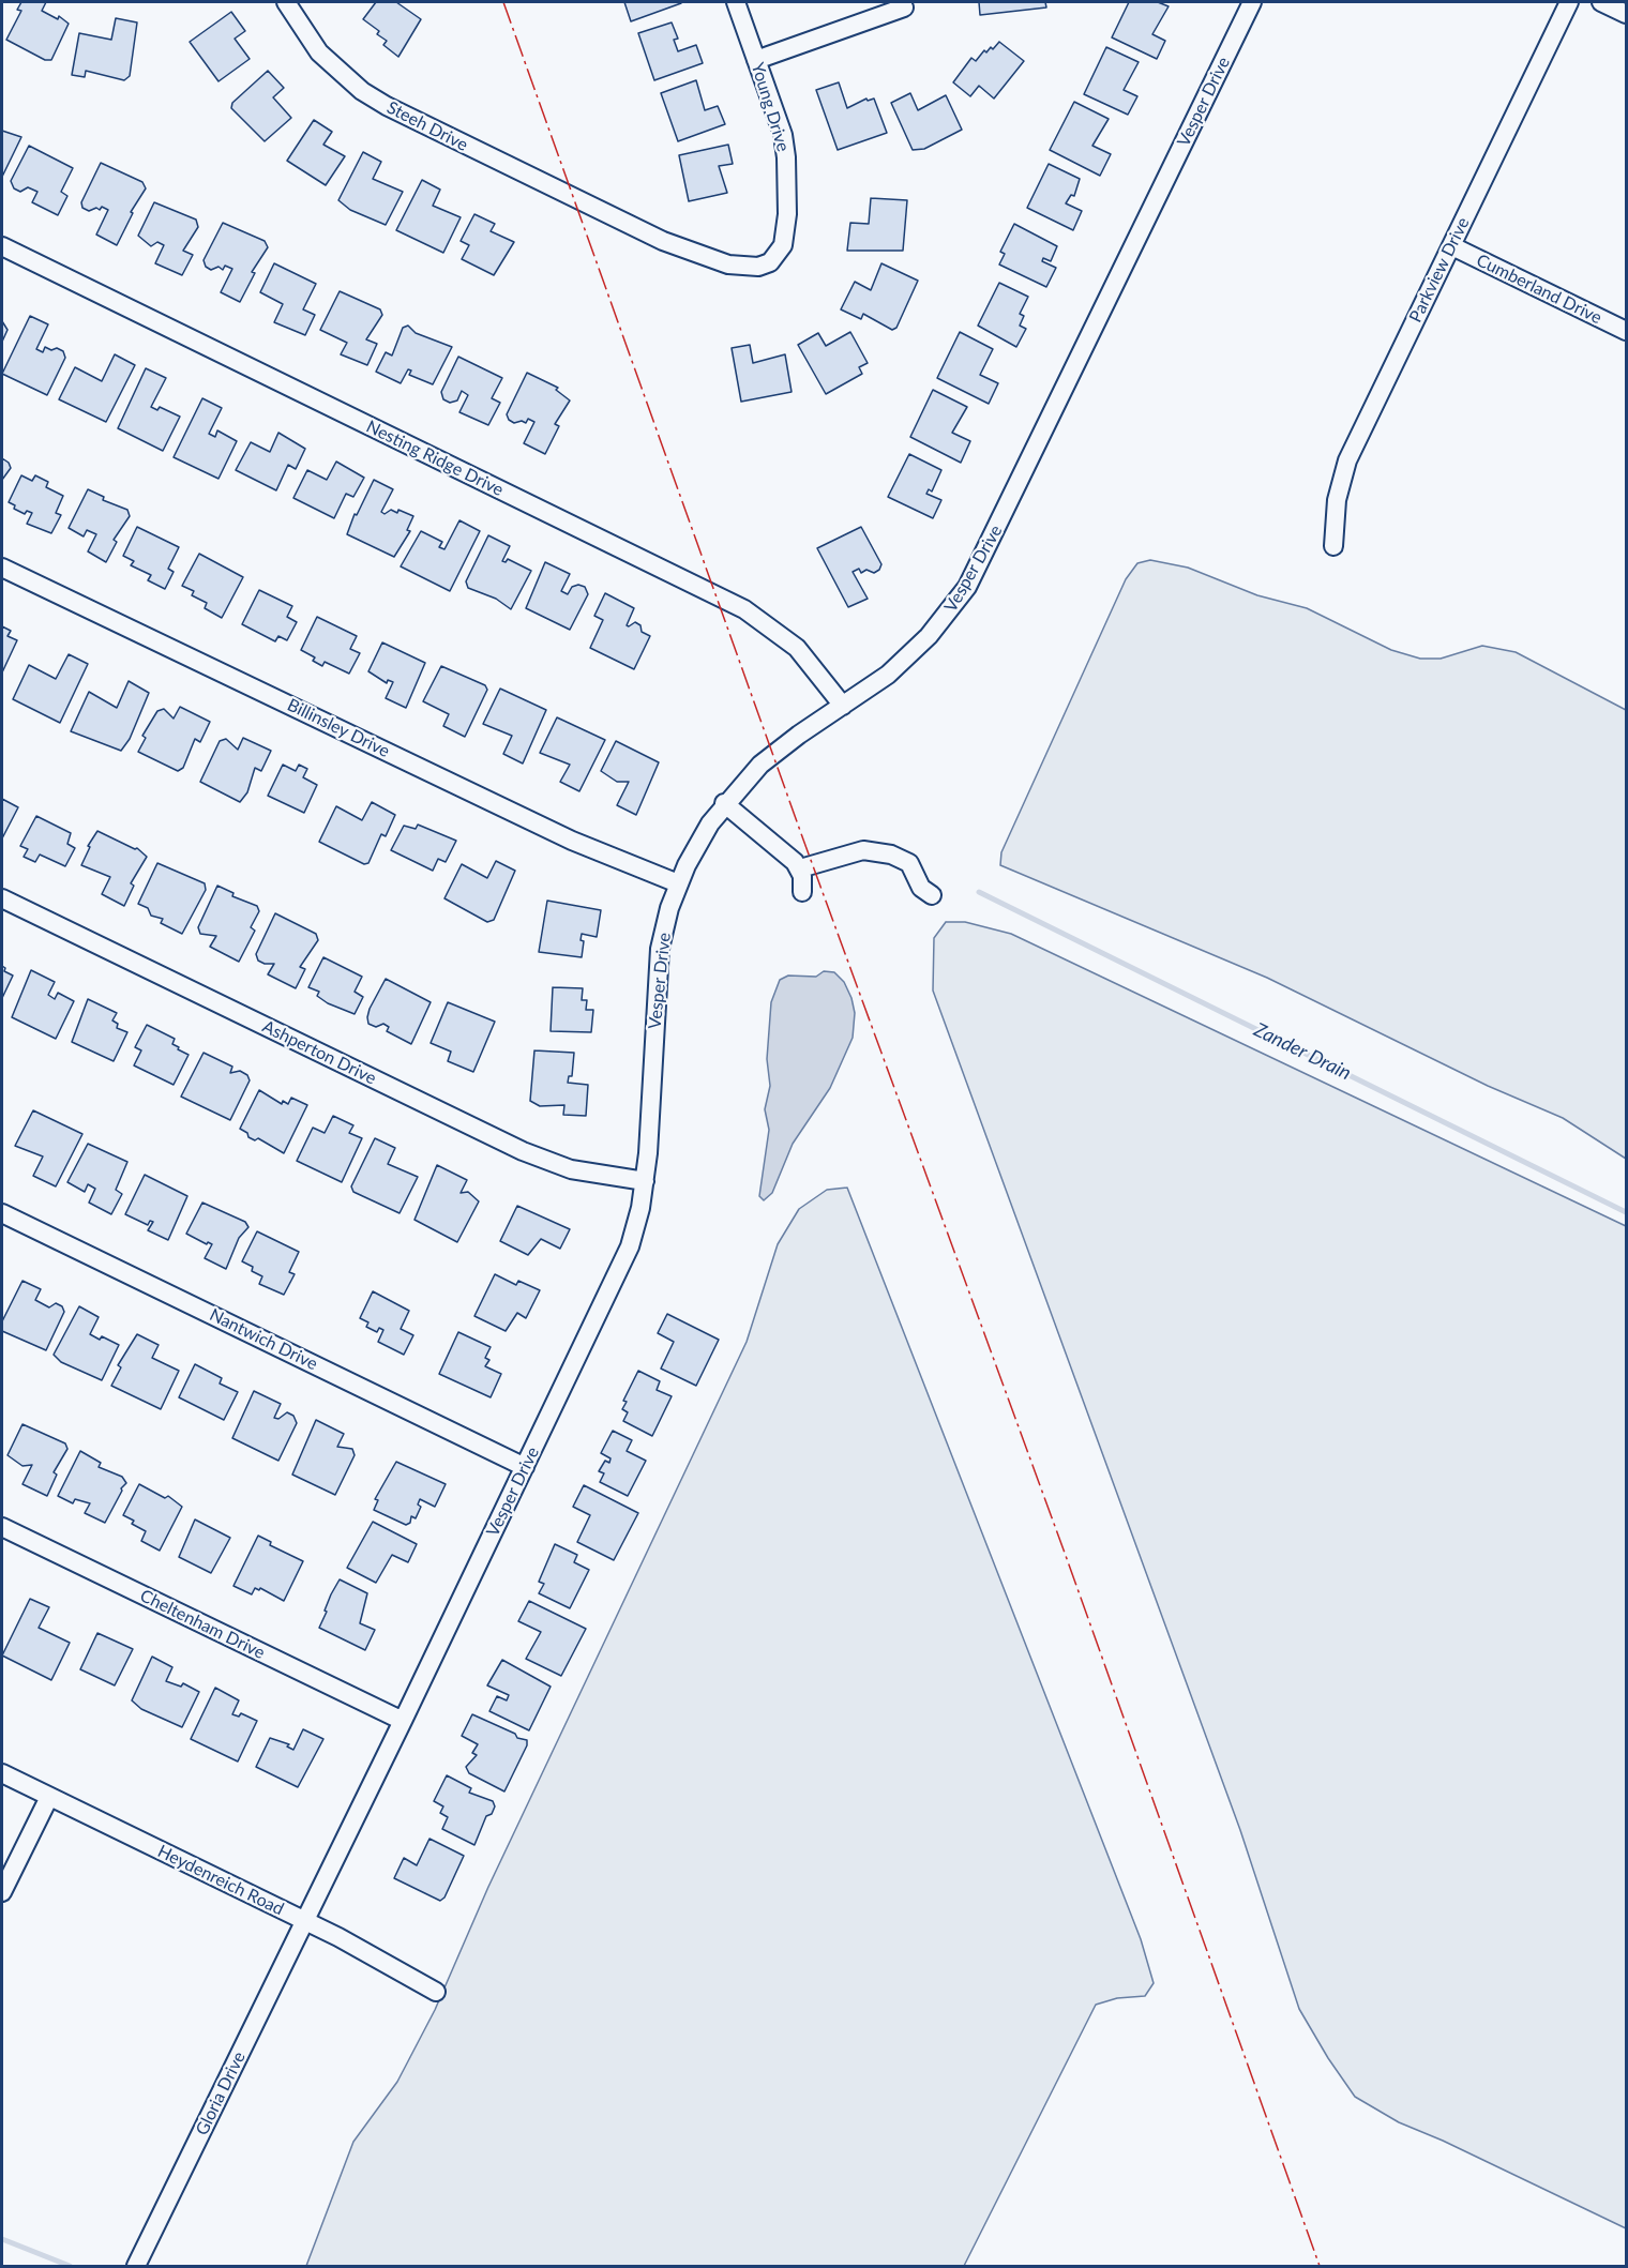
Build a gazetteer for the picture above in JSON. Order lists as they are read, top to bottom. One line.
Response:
{"streets":{"street":["Vesper Drive","Young Drive","Steeh Drive","Parkview Drive","Cumberland Drive","Nesting Ridge Drive","Billinsley Drive","Ashperton Drive","Nantwich Drive","Cheltenham Drive","Heydenreich Road","Gloria Drive"]},"crossings":[["Vesper Drive","Nesting Ridge Drive"],["Vesper Drive","Billinsley Drive"],["Vesper Drive","Ashperton Drive"],["Vesper Drive","Nantwich Drive"],["Vesper Drive","Cheltenham Drive"],["Vesper Drive","Heydenreich Road"],["Vesper Drive","Gloria Drive"],["Young Drive","Steeh Drive"],["Parkview Drive","Cumberland Drive"],["Heydenreich Road","Gloria Drive"]],"water":["Zander Drain"]}
